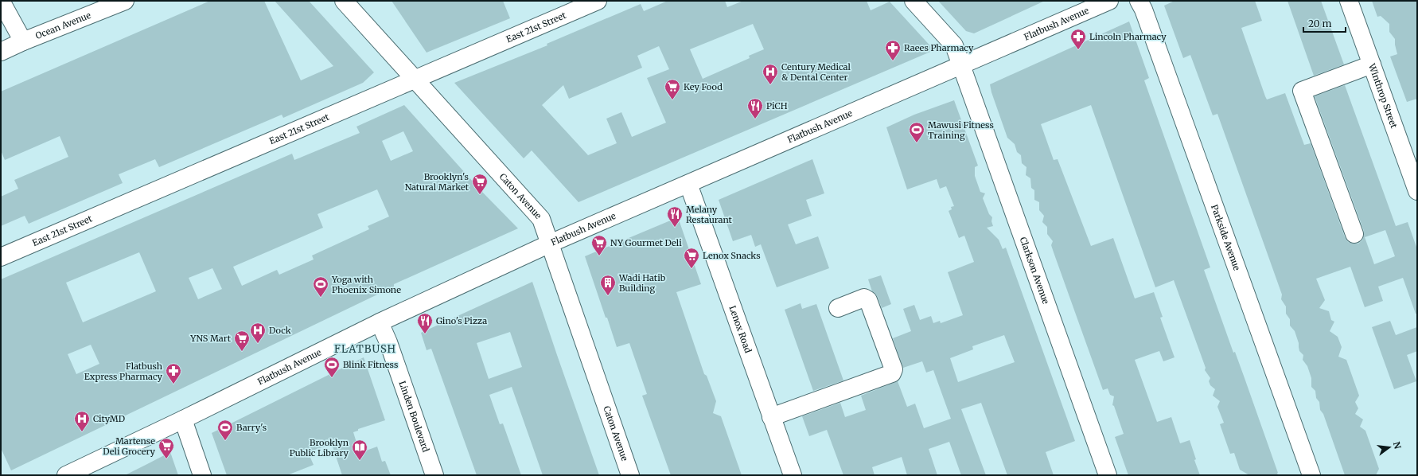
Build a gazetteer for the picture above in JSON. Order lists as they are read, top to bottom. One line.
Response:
{"streets":{"main road":["Flatbush Avenue","Ocean Avenue","East 21st Street","Winthrop Street","Caton Avenue","Parkside Avenue","Clarkson Avenue","Lenox Road","Linden Boulevard"]},"crossings":[["Flatbush Avenue","Caton Avenue"],["Flatbush Avenue","Clarkson Avenue"],["Flatbush Avenue","Lenox Road"],["Flatbush Avenue","Linden Boulevard"],["East 21st Street","Caton Avenue"]],"districts":["FLATBUSH"],"places":{"pharmacy":["Lincoln Pharmacy","Raees Pharmacy","Flatbush Express Pharmacy"],"hospital":["Century Medical & Dental Center","Dock","CityMD"],"supermarket":["Key Food","Brooklyn's Natural Market","NY Gourmet Deli","Lenox Snacks","YNS Mart","Martense Deli Grocery"],"restaurant":["PiCH","Melany Restaurant","Gino's Pizza"],"sports":["Mawusi Fitness Training","Yoga with Phoenix Simone","Blink Fitness","Barry's"],"building":["Wadi Hatib Building"],"library":["Brooklyn Public Library"]},"scale_bar":"20 m","north":"right"}
